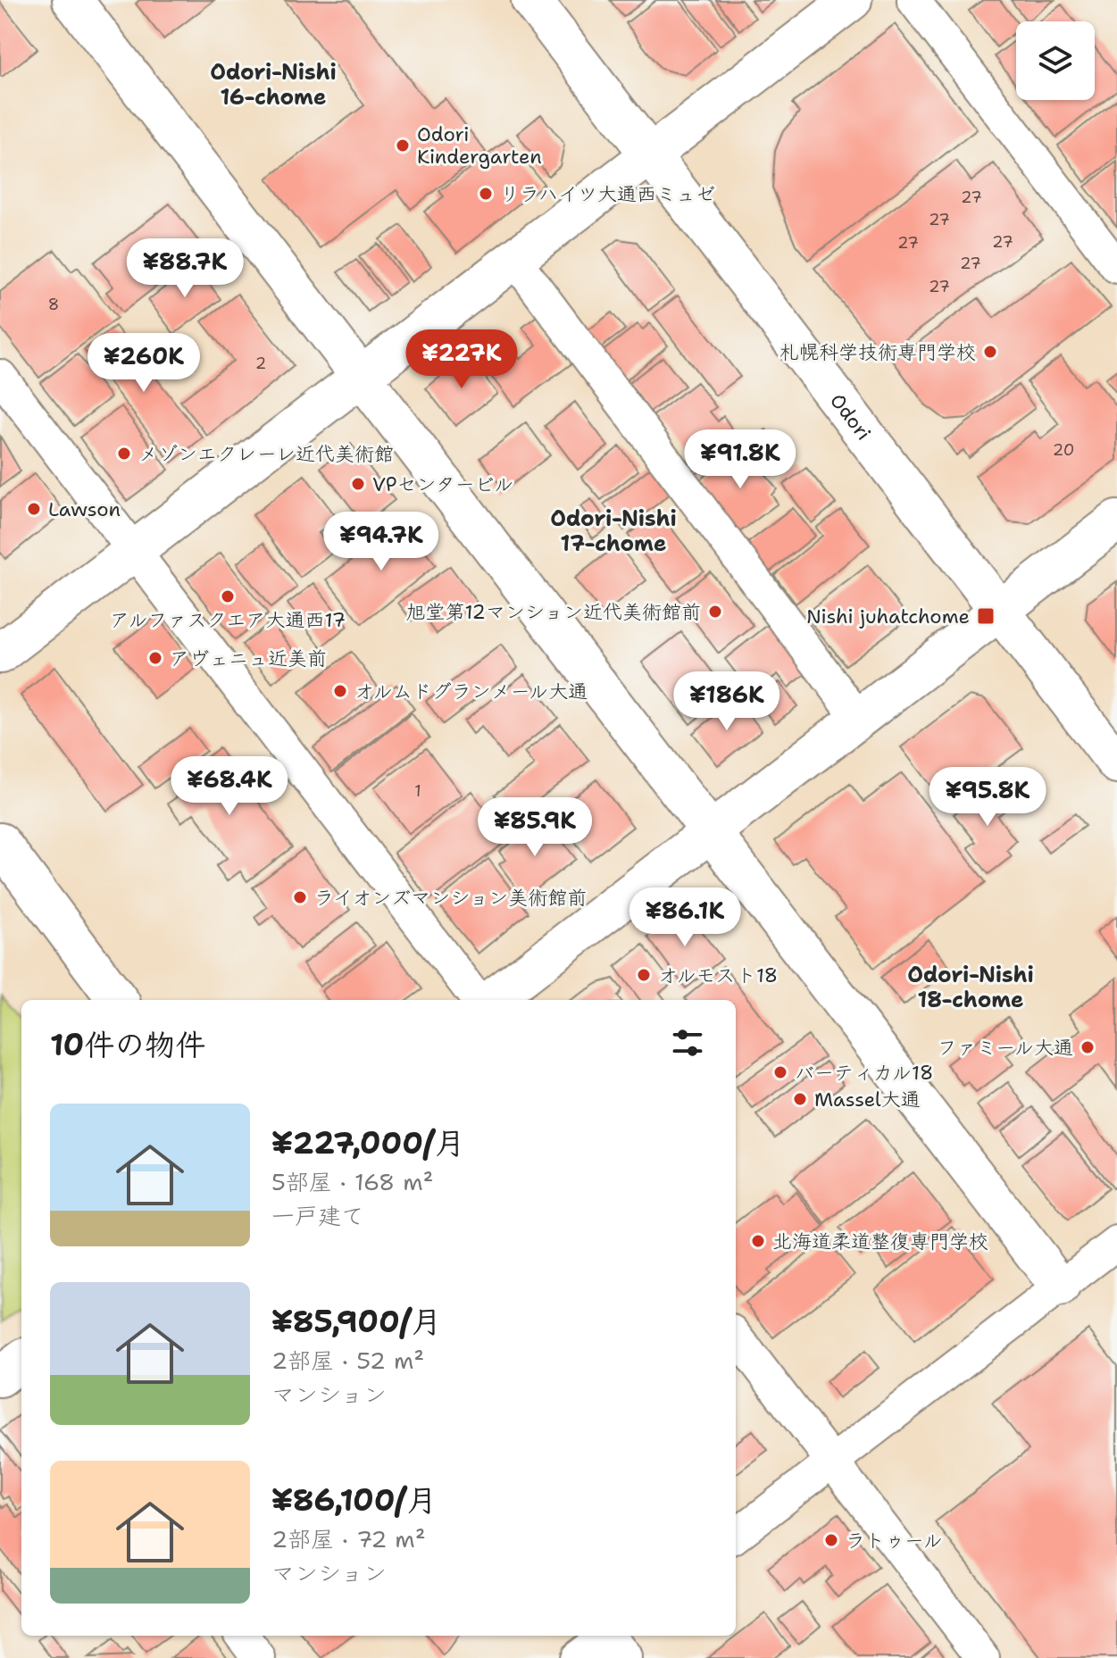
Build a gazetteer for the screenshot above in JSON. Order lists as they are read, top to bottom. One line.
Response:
{"streets":{"street":["Odori"]},"districts":["Odori-Nishi 16-chome","Odori-Nishi 17-chome","Odori-Nishi 18-chome"],"places":{"other":["Odori Kindergarten","リラハイツ大通西ミュゼ","札幌科学技術専門学校","メゾンエクレーレ近代美術館","VPセンタービル","Lawson","アルファスクエア大通西17","旭堂第12マンション近代美術館前","アヴェニュ近美前","オルムドグランメール大通","ライオンズマンション美術館前","オルモスト18","ファミール大通","バーティカル18","Massel大通","北海道柔道整復専門学校","ラトゥール"],"transit":["Nishi juhatchome"]},"house_numbers":["27","27","27","27","27","27","8","2","20","1"],"page":{"price":["¥88.7K","¥227K","¥260K","¥91.8K","¥94.7K","¥186K","¥68.4K","¥95.8K","¥85.9K","¥86.1K"],"heading":"10件の物件","list":[{"name":"¥227,000/月","note":"5部屋 · 168 m² · 一戸建て"},{"name":"¥85,900/月","note":"2部屋 · 52 m² · マンション"},{"name":"¥86,100/月","note":"2部屋 · 72 m² · マンション"}]}}
